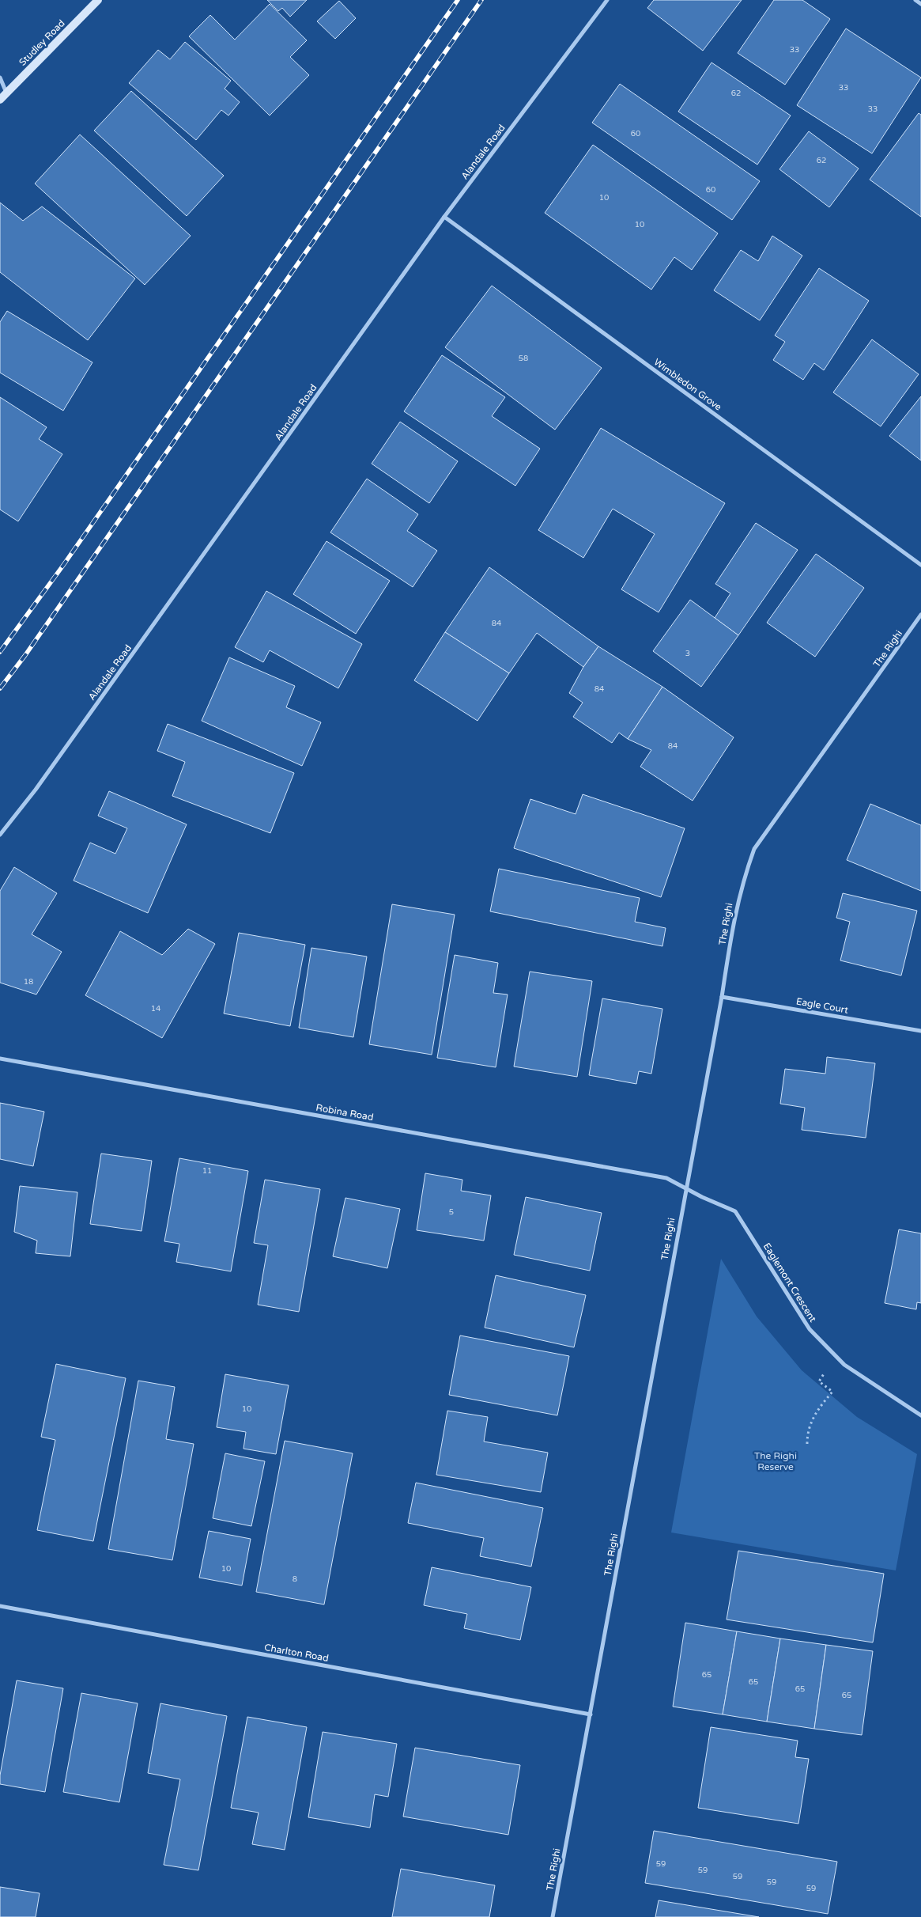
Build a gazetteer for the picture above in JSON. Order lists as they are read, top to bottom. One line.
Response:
{"streets":{"street":["Studley Road","Alandale Road","Wimbledon Grove","The Righi","Eagle Court","Robina Road","Eaglemont Crescent","Charlton Road"]},"crossings":[["Alandale Road","Wimbledon Grove"],["The Righi","Eagle Court"],["The Righi","Robina Road"],["The Righi","Eaglemont Crescent"],["The Righi","Charlton Road"],["Robina Road","Eaglemont Crescent"]],"parks":["The Righi Reserve"],"house_numbers":["33","33","62","33","60","62","60","10","10","58","84","3","84","84","18","14","11","5","10","10","8","65","65","65","65","59","59","59","59","59"]}
